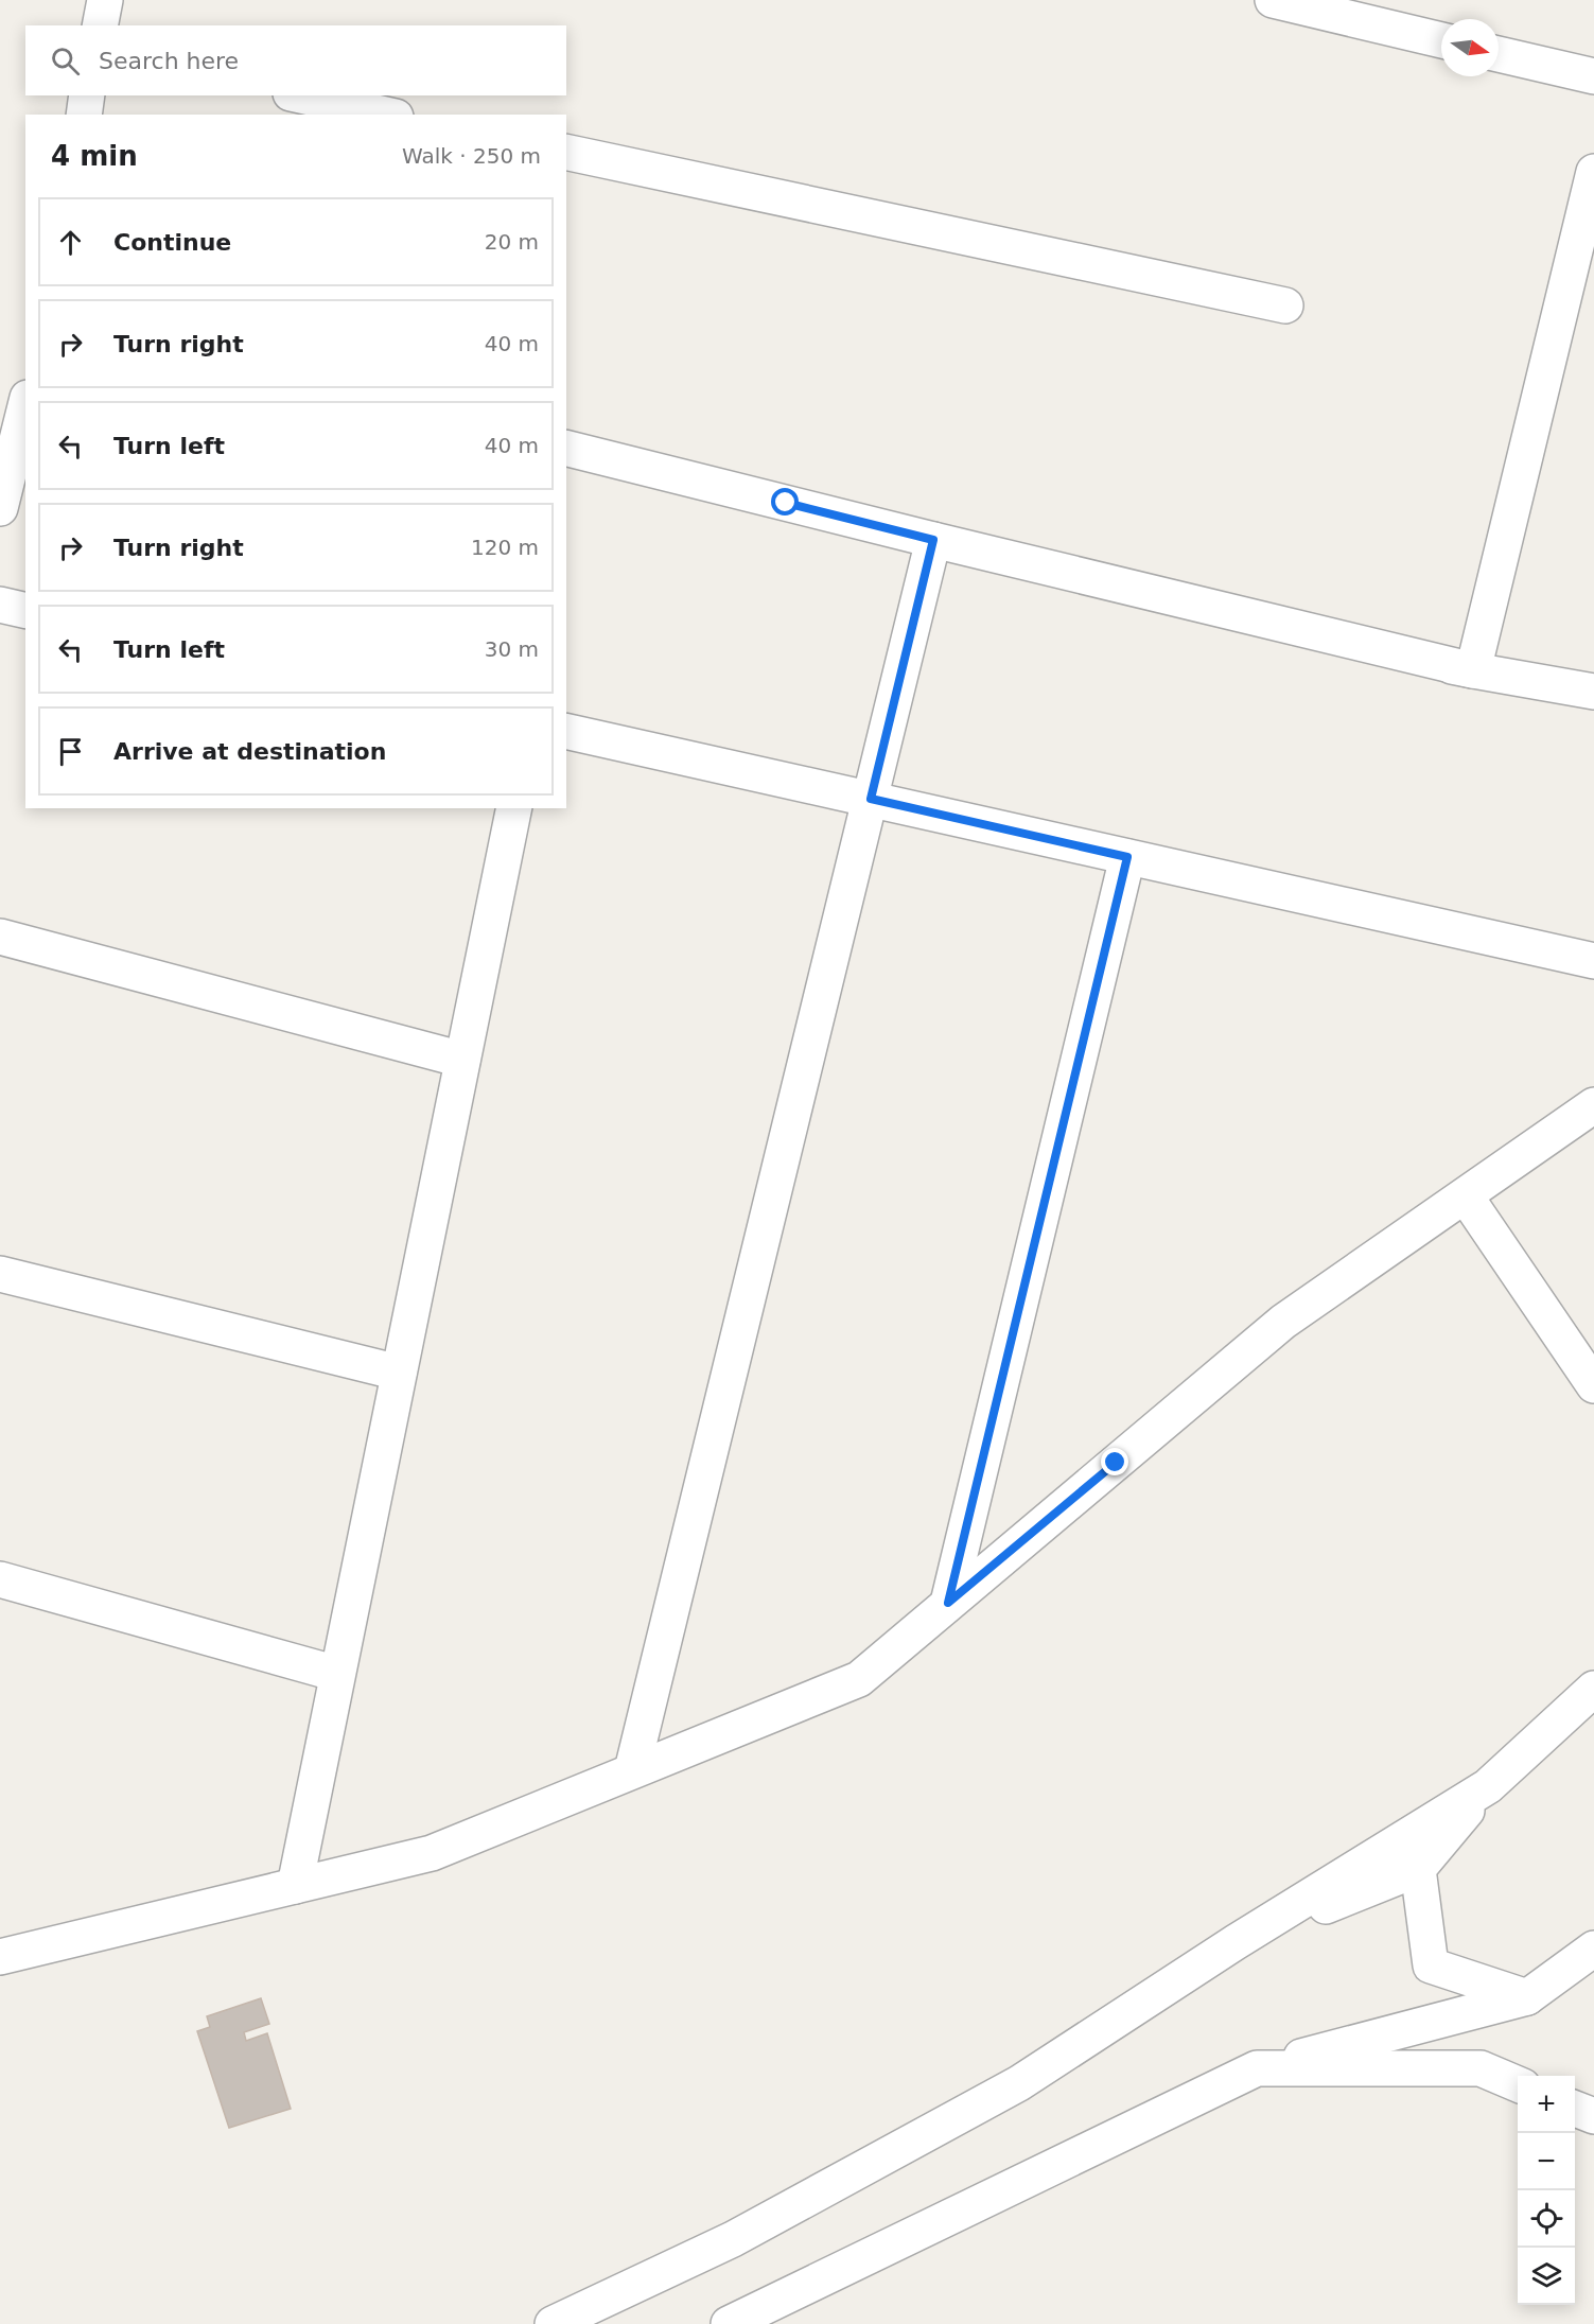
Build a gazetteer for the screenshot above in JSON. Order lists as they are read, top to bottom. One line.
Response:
{"north":"right","page":{"search":"Search here","heading":["4 min","Walk · 250 m"],"list":[["Continue","20 m"],["Turn right","40 m"],["Turn left","40 m"],["Turn right","120 m"],["Turn left","30 m"],"Arrive at destination"],"map_buttons":["+","−"]}}
